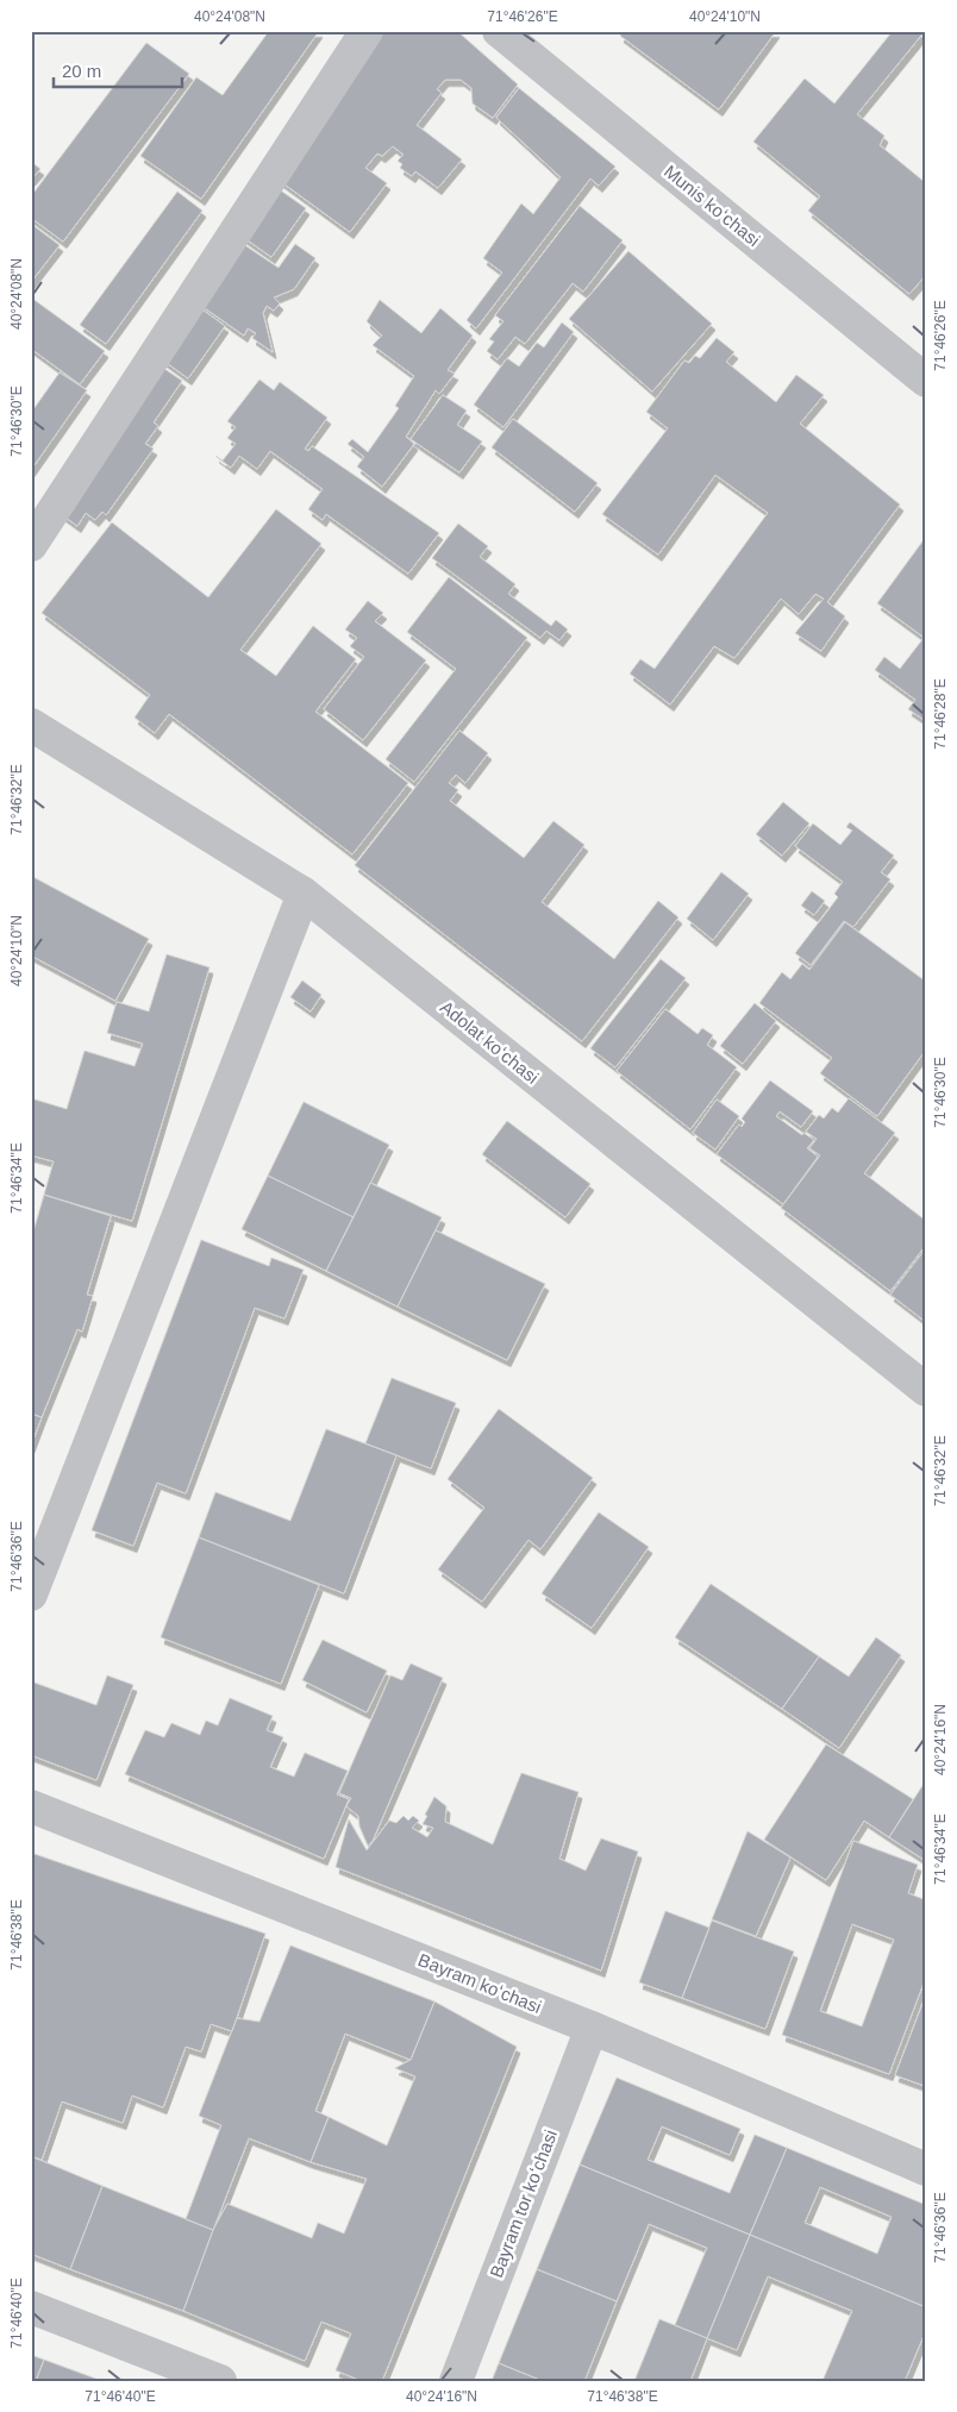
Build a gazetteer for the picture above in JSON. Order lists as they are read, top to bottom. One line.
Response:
{"streets":{"street":["Munis koʻchasi","Adolat koʻchasi","Bayram koʻchasi","Bayram tor koʻchasi"]},"crossings":[["Bayram koʻchasi","Bayram tor koʻchasi"]],"scale_bar":"20 m","coordinates":["40°24'08\"N","71°46'26\"E","40°24'10\"N","71°46'30\"E","71°46'28\"E","71°46'32\"E","71°46'34\"E","71°46'36\"E","40°24'16\"N","71°46'38\"E","71°46'40\"E"]}
